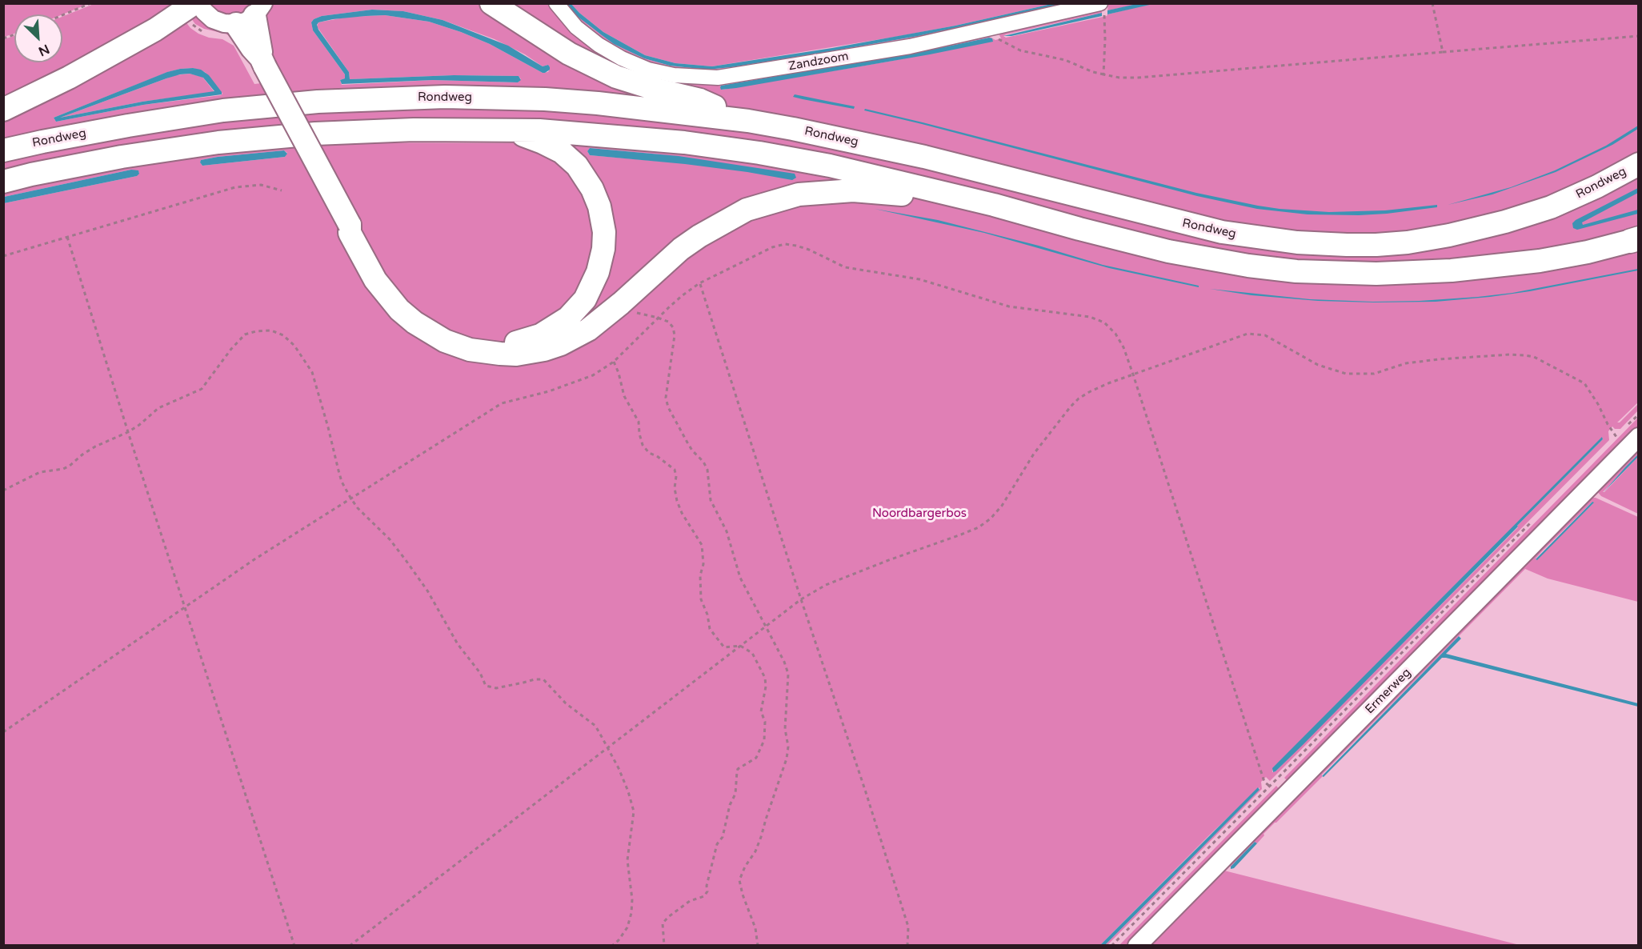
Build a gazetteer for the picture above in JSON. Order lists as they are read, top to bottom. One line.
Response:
{"streets":{"main road":["Rondweg"],"street":["Zandzoom","Ermerweg"]},"parks":["Noordbargerbos"],"north":"bottom right"}
